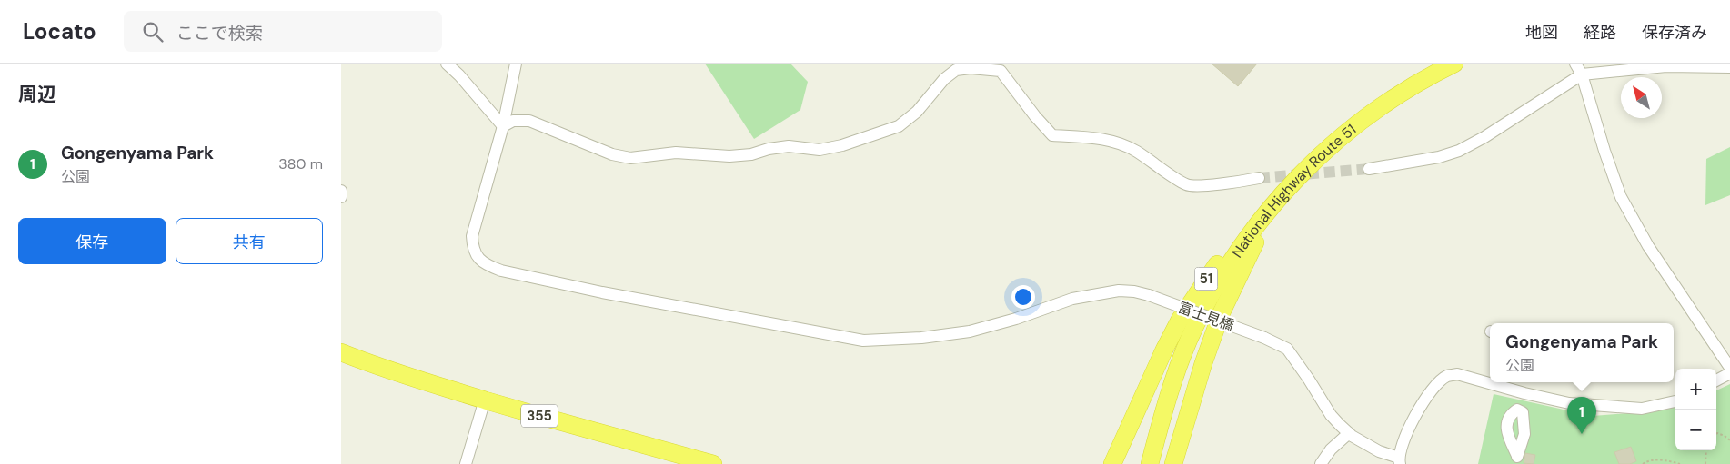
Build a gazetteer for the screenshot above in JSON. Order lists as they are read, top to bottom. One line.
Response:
{"streets":{"highway":["National Highway Route 51","51","355"],"street":["富士見橋"]},"crossings":[["National Highway Route 51","51"]],"north":"top left","page":{"header":"Locato","search":"ここで検索","nav":["地図","経路","保存済み"],"heading":"周辺","list":[{"mark":"1","name":"Gongenyama Park","note":"公園","value":"380 m"}],"buttons":["保存","共有"],"popup":["Gongenyama Park","公園"],"map_buttons":["+","−"],"pins":"1"}}
